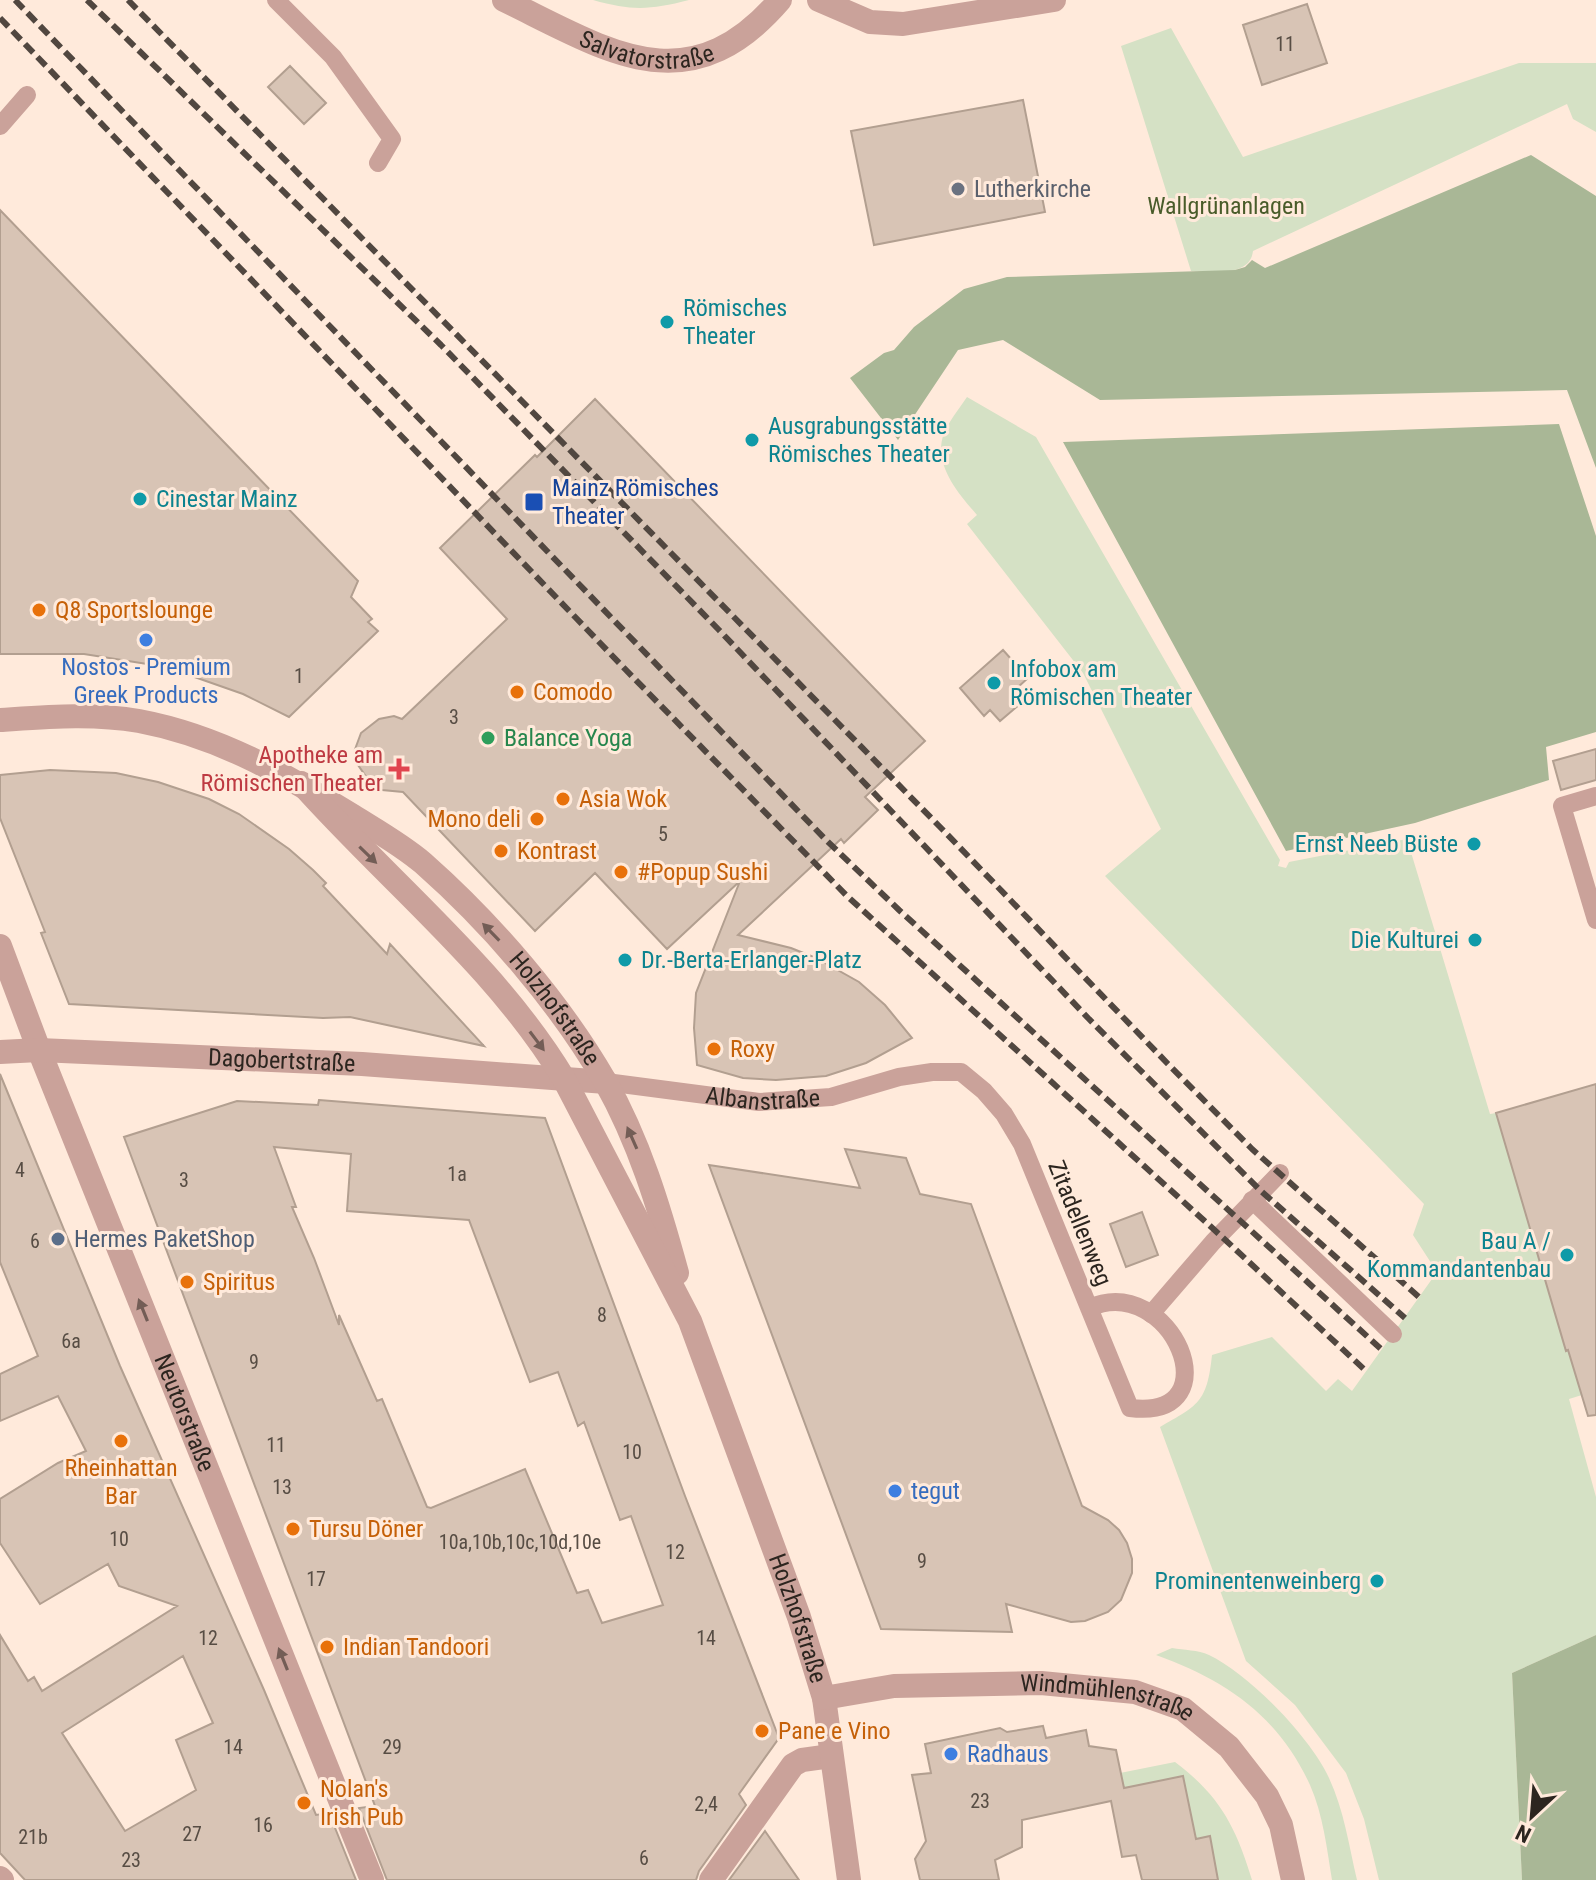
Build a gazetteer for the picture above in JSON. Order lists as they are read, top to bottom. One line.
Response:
{"streets":{"street":["Salvatorstraße","Holzhofstraße","Dagobertstraße","Albanstraße","Neutorstraße","Windmühlenstraße"],"lane":["Zitadellenweg"]},"crossings":[["Holzhofstraße","Dagobertstraße"],["Holzhofstraße","Albanstraße"],["Holzhofstraße","Windmühlenstraße"],["Dagobertstraße","Albanstraße"],["Dagobertstraße","Neutorstraße"],["Albanstraße","Zitadellenweg"]],"one_way":["Neutorstraße"],"parks":["Wallgrünanlagen"],"places":{"other":["Lutherkirche","Römisches Theater","Ausgrabungsstätte Römisches Theater","Cinestar Mainz","Q8 Sportslounge","Nostos - Premium Greek Products","Infobox am Römischen Theater","Comodo","Balance Yoga","Asia Wok","Mono deli","Ernst Neeb Büste","Kontrast","#Popup Sushi","Die Kulturei","Dr.-Berta-Erlanger-Platz","Roxy","Hermes PaketShop","Bau A / Kommandantenbau","Spiritus","Rheinhattan Bar","tegut","Tursu Döner","Prominentenweinberg","Indian Tandoori","Pane e Vino","Radhaus","Nolan's Irish Pub"],"transit":["Mainz Römisches Theater"],"health":["Apotheke am Römischen Theater"]},"house_numbers":["11","1","3","5","4","1a","3","6","8","6a","9","11","10","13","10","10a,10b,10c,10d,10e","12","9","17","12","14","14","29","23","2,4","16","27","21b","6","23"],"north":"bottom left"}
